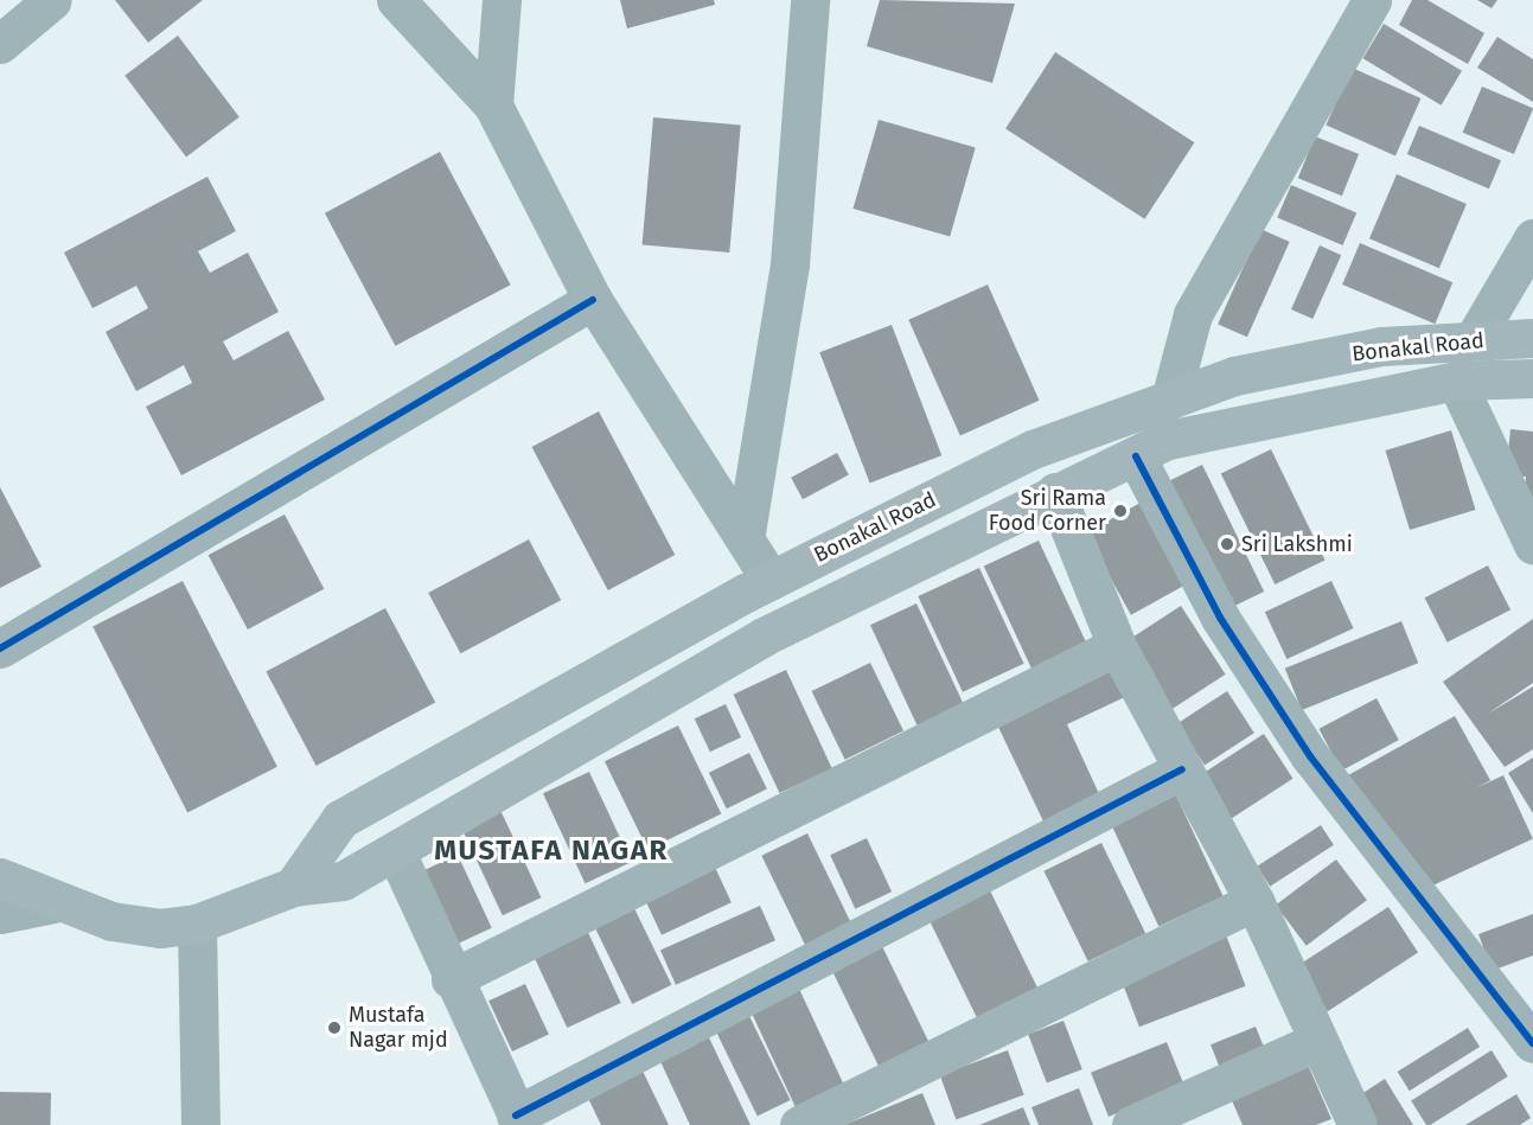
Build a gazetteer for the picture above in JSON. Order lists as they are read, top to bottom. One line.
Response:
{"streets":{"main road":["Bonakal Road"]},"districts":["MUSTAFA NAGAR"],"places":["Sri Rama Food Corner","Sri Lakshmi","Mustafa Nagar mjd"]}
